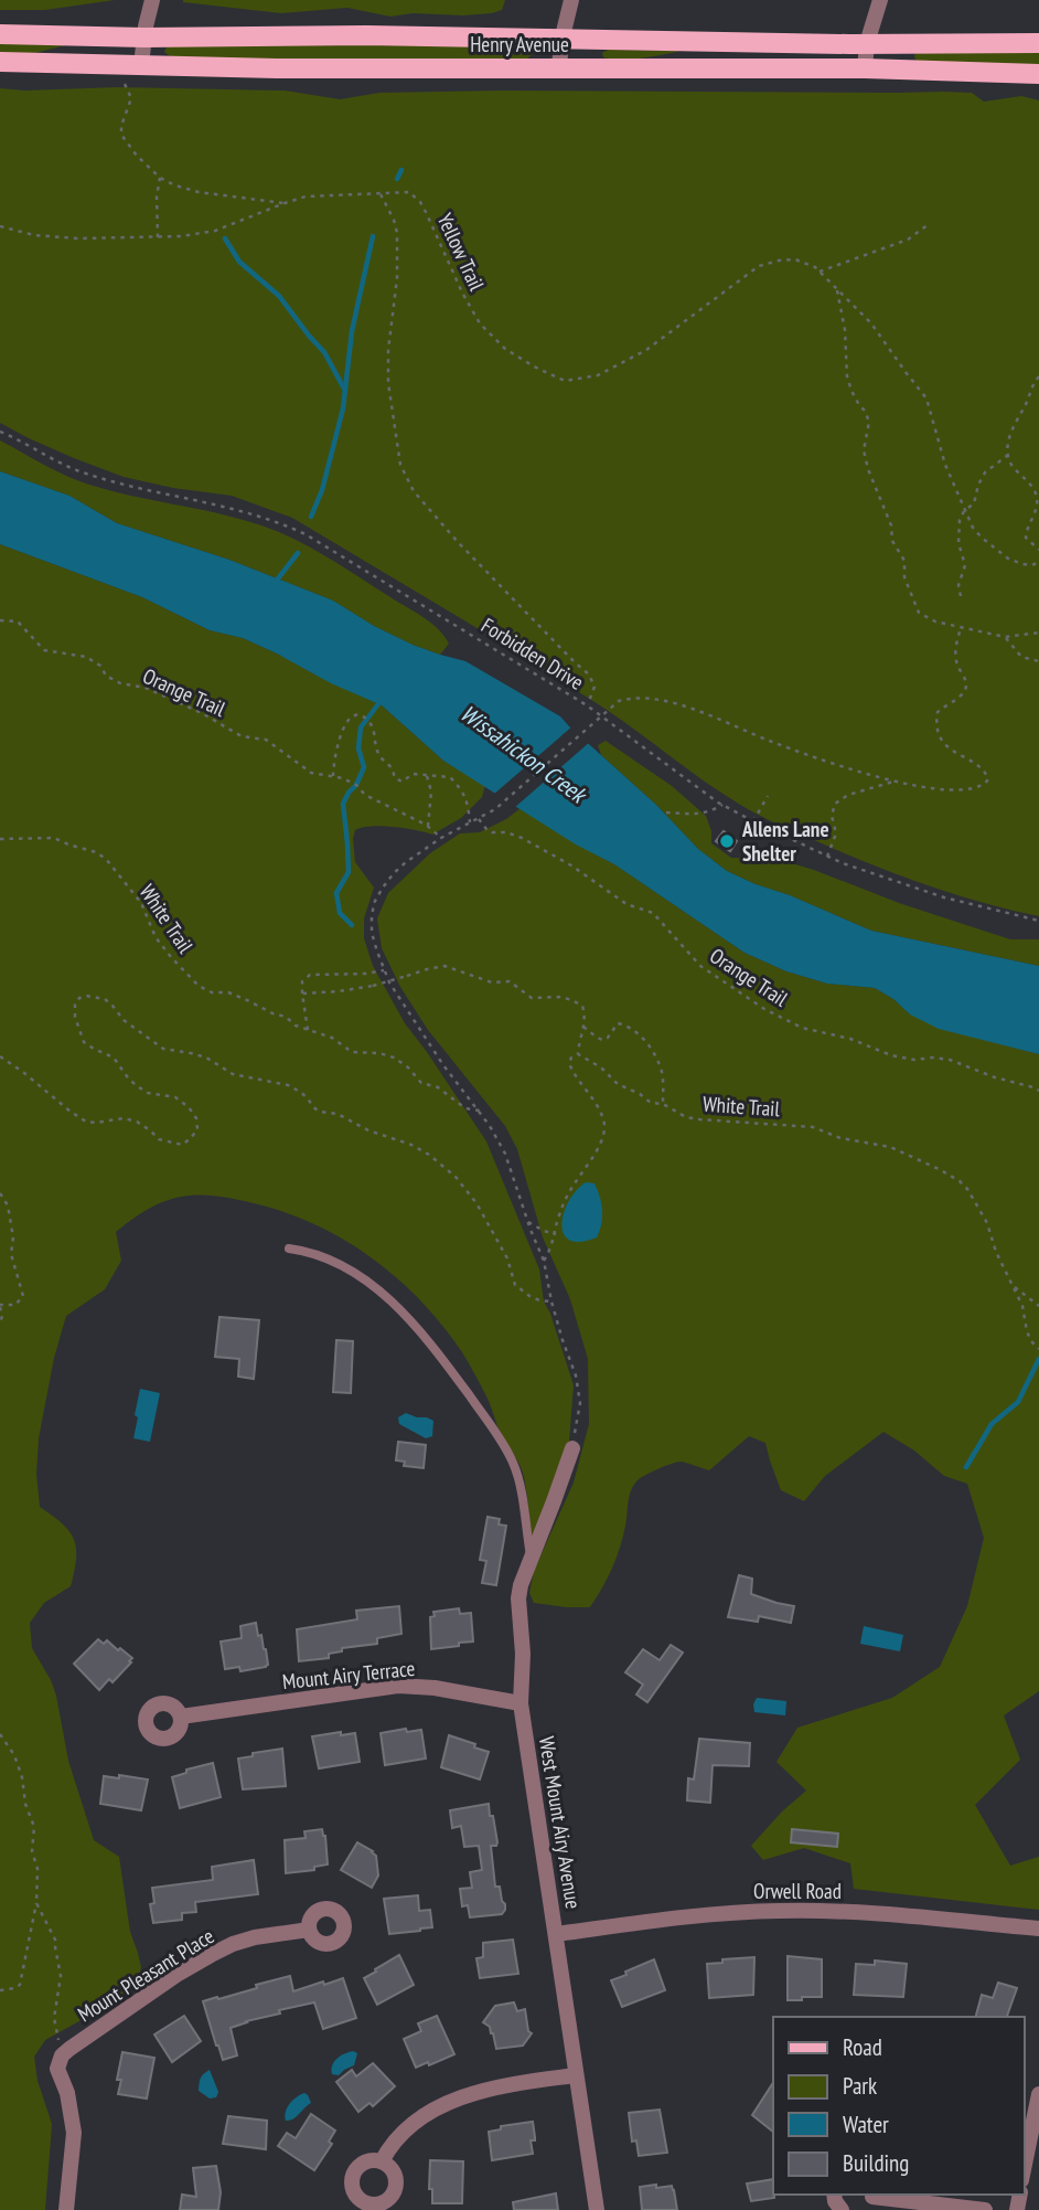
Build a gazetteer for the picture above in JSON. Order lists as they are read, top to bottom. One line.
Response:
{"streets":{"main road":["Henry Avenue"],"street":["Mount Airy Terrace","West Mount Airy Avenue","Orwell Road","Mount Pleasant Place"],"path":["Yellow Trail","Forbidden Drive","Orange Trail","White Trail"]},"crossings":[["Mount Airy Terrace","West Mount Airy Avenue"],["West Mount Airy Avenue","Orwell Road"]],"water":["Wissahickon Creek"],"places":["Allens Lane Shelter"],"legend":["Road","Park","Water","Building"]}
